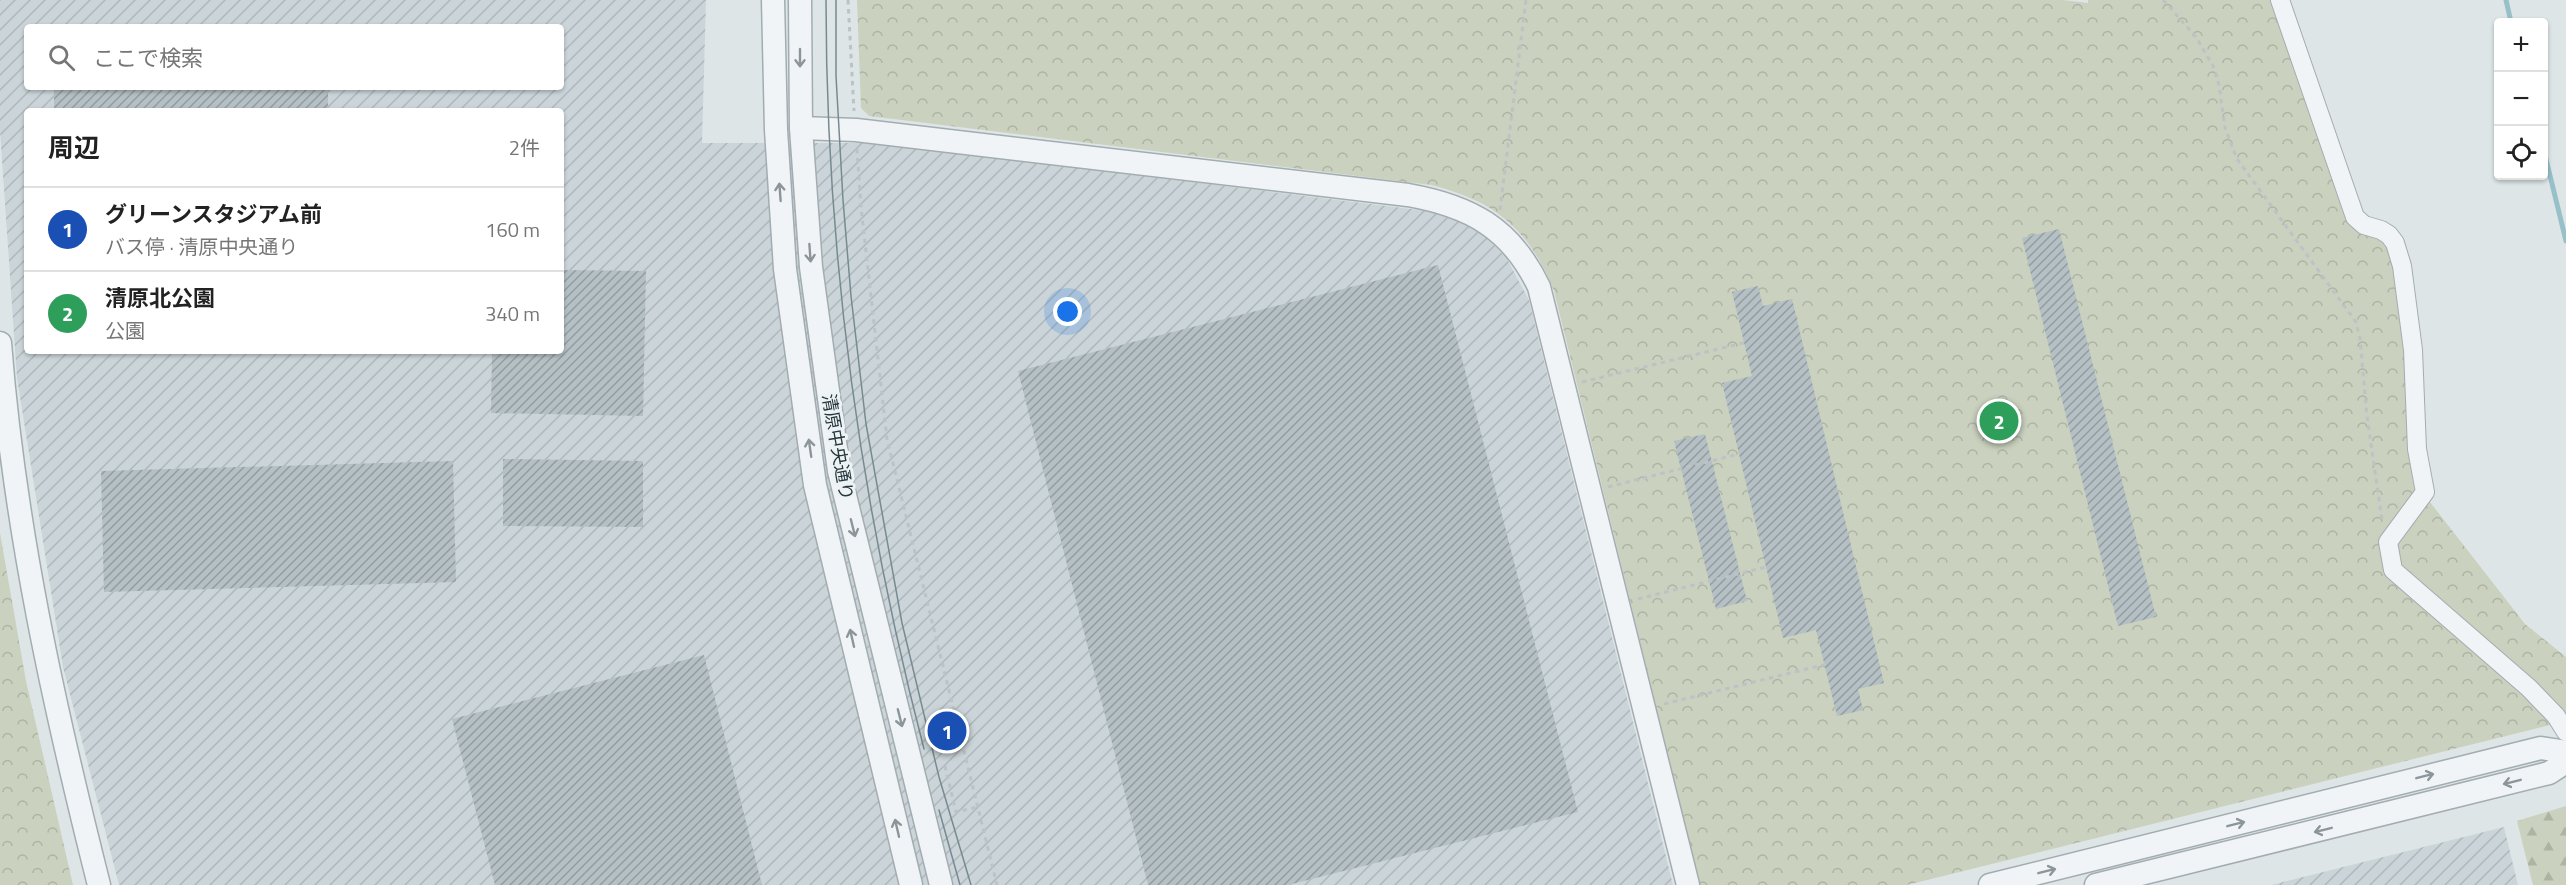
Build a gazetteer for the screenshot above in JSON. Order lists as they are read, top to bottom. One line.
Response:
{"streets":{"street":["清原中央通り"]},"page":{"map_buttons":["+","−"],"search":"ここで検索","heading":["周辺","2件"],"list":[{"mark":"1","name":"グリーンスタジアム前","note":"バス停 · 清原中央通り","value":"160 m"},{"mark":"2","name":"清原北公園","note":"公園","value":"340 m"}],"pins":["2","1"]}}
